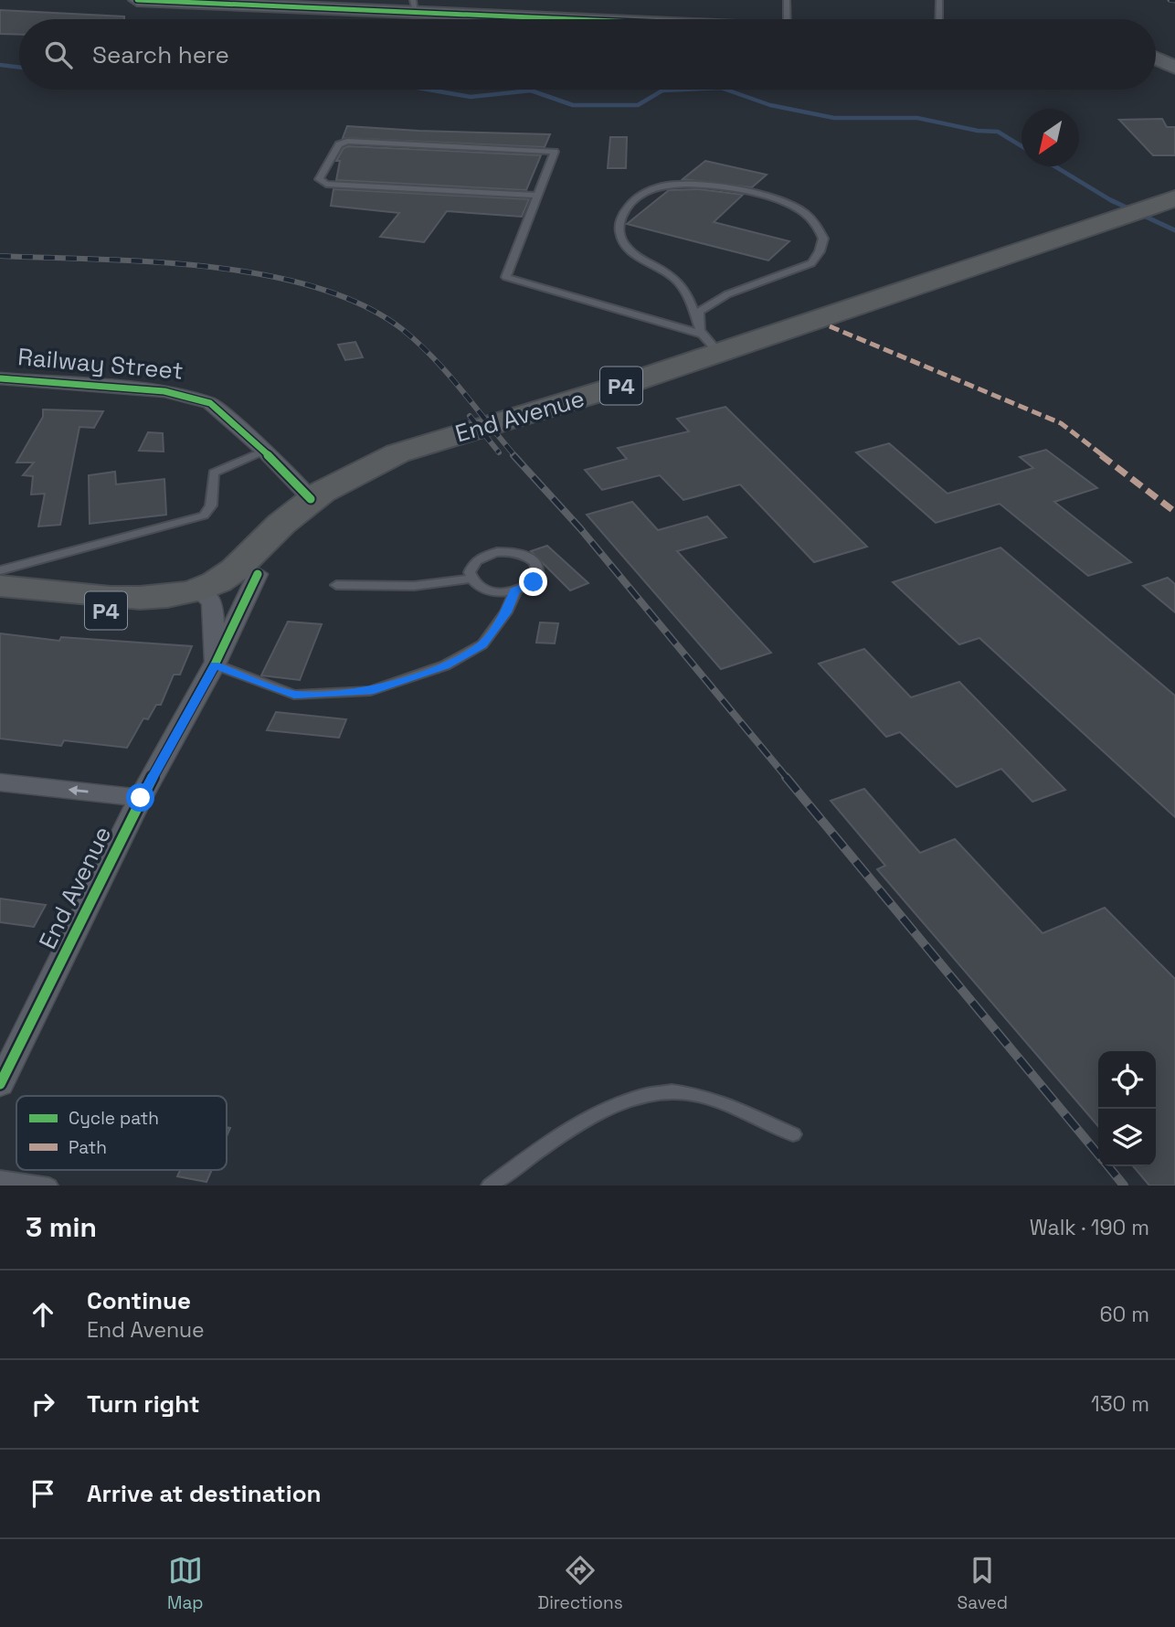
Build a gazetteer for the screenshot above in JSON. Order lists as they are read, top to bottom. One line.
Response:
{"streets":{"highway":["P4","End Avenue"],"street":["Railway Street"]},"crossings":[["Railway Street","End Avenue"],["P4","End Avenue"]],"legend":["Cycle path","Path"],"north":"bottom left","page":{"search":"Search here","heading":["3 min","Walk · 190 m"],"list":[["Continue","End Avenue","60 m"],["Turn right","130 m"],"Arrive at destination"],"nav":["Map","Directions","Saved"]}}
